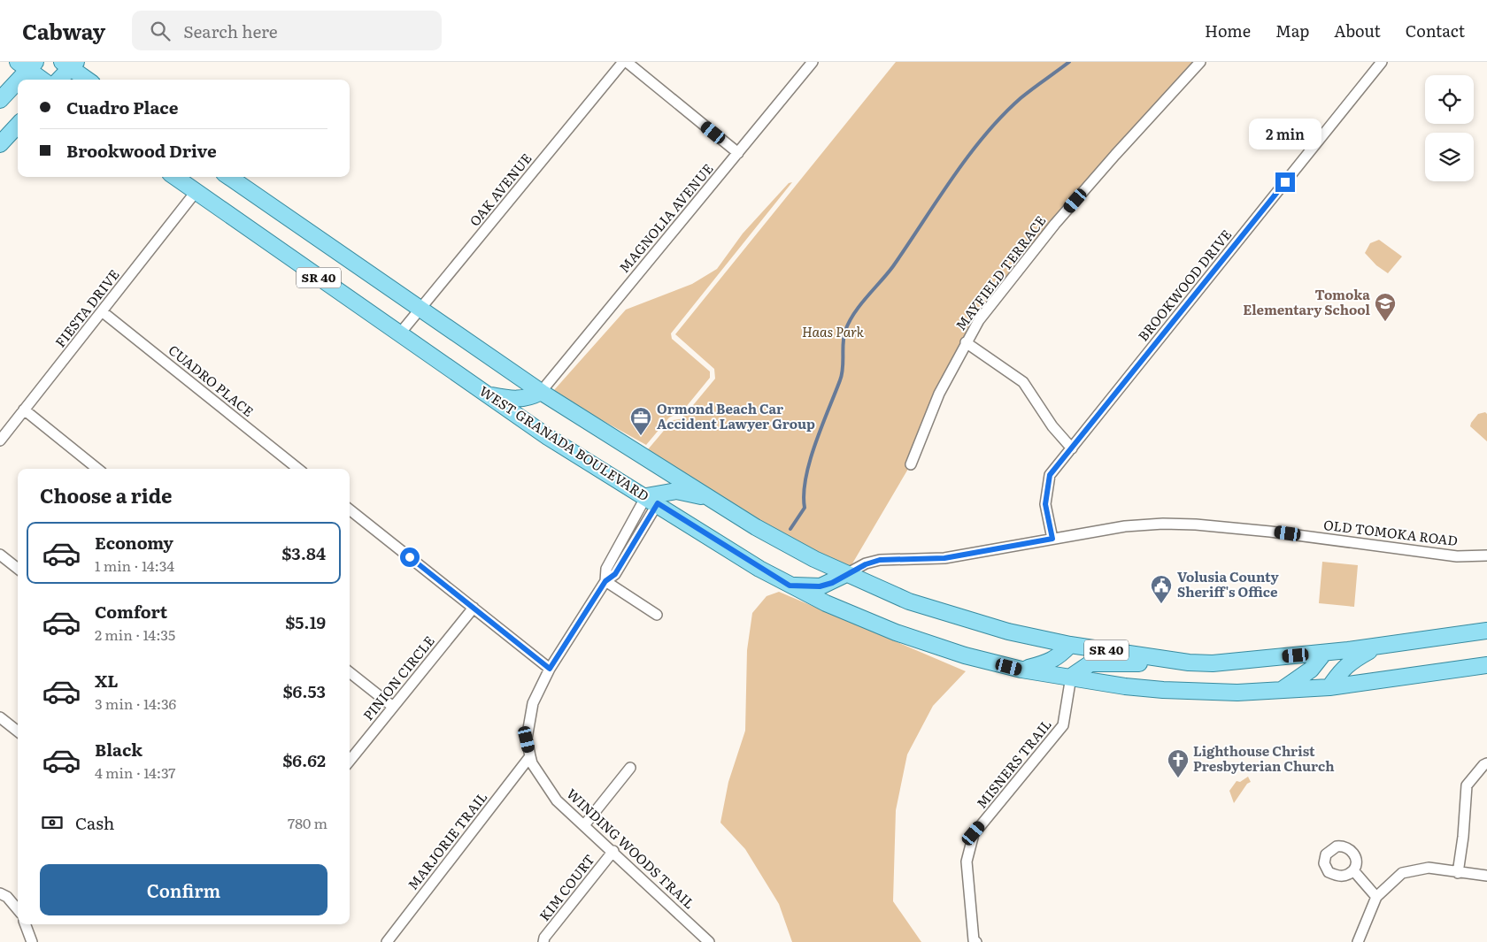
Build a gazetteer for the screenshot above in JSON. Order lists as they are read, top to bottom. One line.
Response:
{"streets":{"main road":["SR 40","WEST GRANADA BOULEVARD"],"street":["OAK AVENUE","MAGNOLIA AVENUE","MAYFIELD TERRACE","BROOKWOOD DRIVE","FIESTA DRIVE","CUADRO PLACE","OLD TOMOKA ROAD","PINION CIRCLE","MISNERS TRAIL","MARJORIE TRAIL","WINDING WOODS TRAIL","KIM COURT"]},"crossings":[["OAK AVENUE","SR 40"],["OAK AVENUE","WEST GRANADA BOULEVARD"],["MAGNOLIA AVENUE","SR 40"],["SR 40","OLD TOMOKA ROAD"],["BROOKWOOD DRIVE","OLD TOMOKA ROAD"],["FIESTA DRIVE","CUADRO PLACE"],["FIESTA DRIVE","WEST GRANADA BOULEVARD"],["WEST GRANADA BOULEVARD","MISNERS TRAIL"],["WEST GRANADA BOULEVARD","WINDING WOODS TRAIL"],["MARJORIE TRAIL","WINDING WOODS TRAIL"],["WINDING WOODS TRAIL","KIM COURT"]],"parks":["Haas Park"],"places":{"school or university":["Tomoka Elementary School"],"office":["Ormond Beach Car Accident Lawyer Group"],"public building":["Volusia County Sheriff's Office"],"church":["Lighthouse Christ Presbyterian Church"]},"page":{"header":"Cabway","search":"Search here","nav":["Home","Map","About","Contact"],"banner":["Cuadro Place","Brookwood Drive"],"bubble":"2 min","heading":"Choose a ride","list":[{"name":"Economy","note":"1 min · 14:34","value":"$3.84"},{"name":"Comfort","note":"2 min · 14:35","value":"$5.19"},{"name":"XL","note":"3 min · 14:36","value":"$6.53"},{"name":"Black","note":"4 min · 14:37","value":"$6.62"}],"pay":["Cash","780 m"],"buttons":"Confirm"}}
